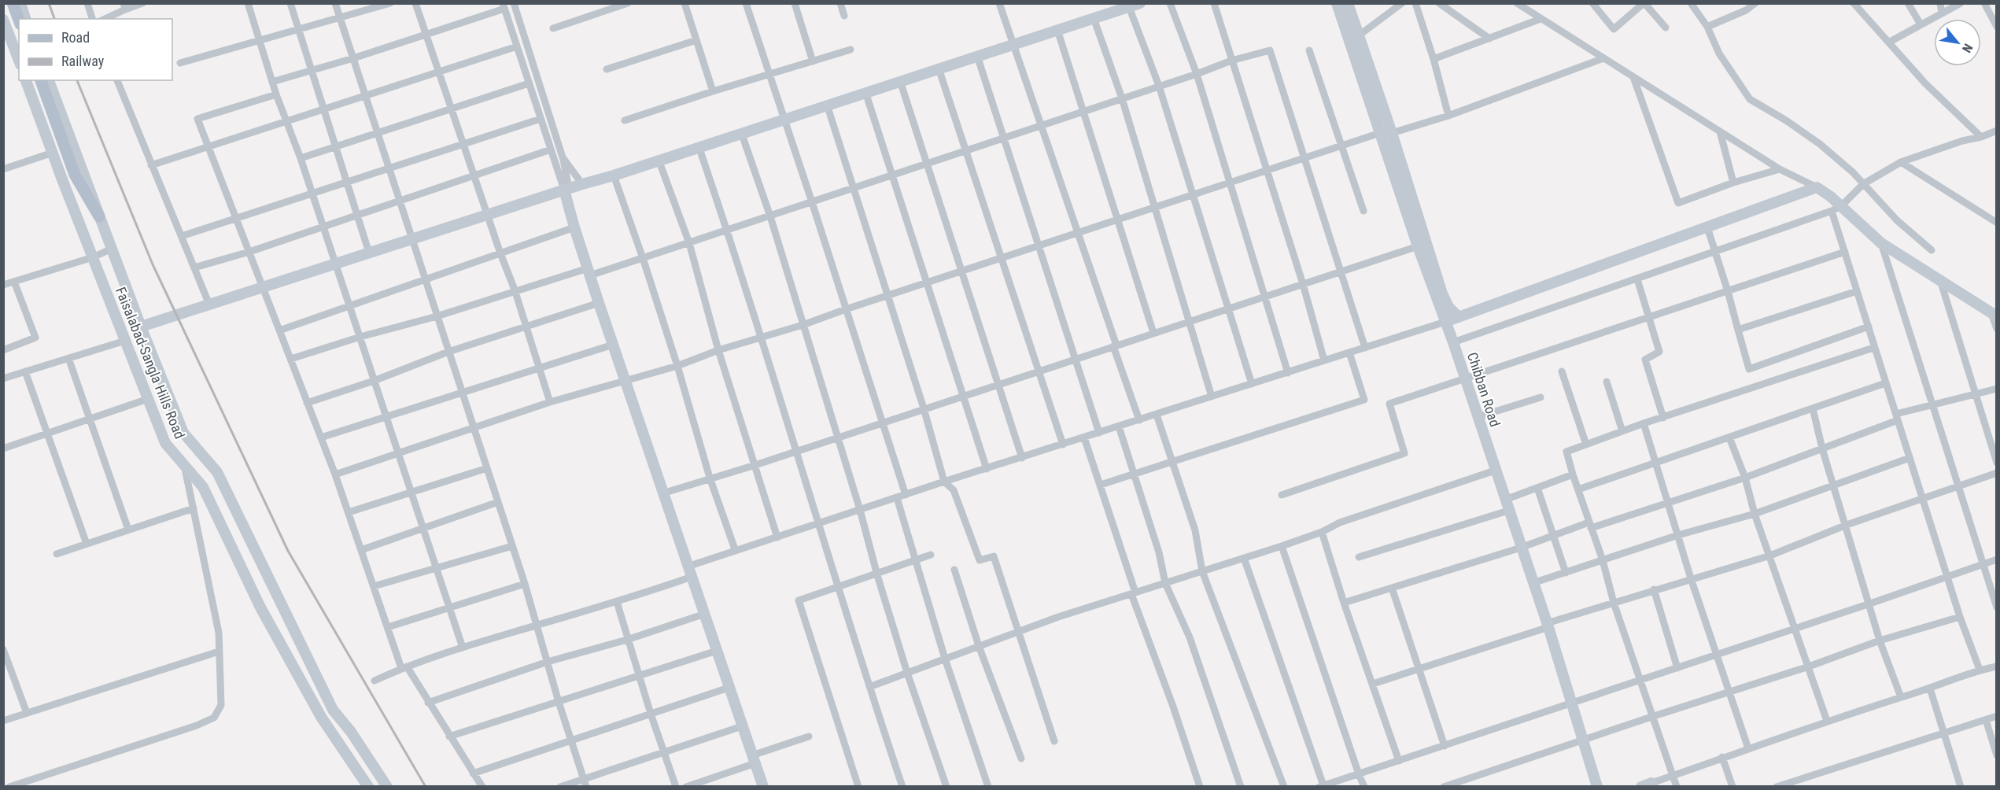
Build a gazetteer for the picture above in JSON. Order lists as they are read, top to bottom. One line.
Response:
{"streets":{"street":["Faisalabad-Sangla Hills Road","Chibban Road"]},"legend":["Road","Railway"],"north":"bottom right"}
